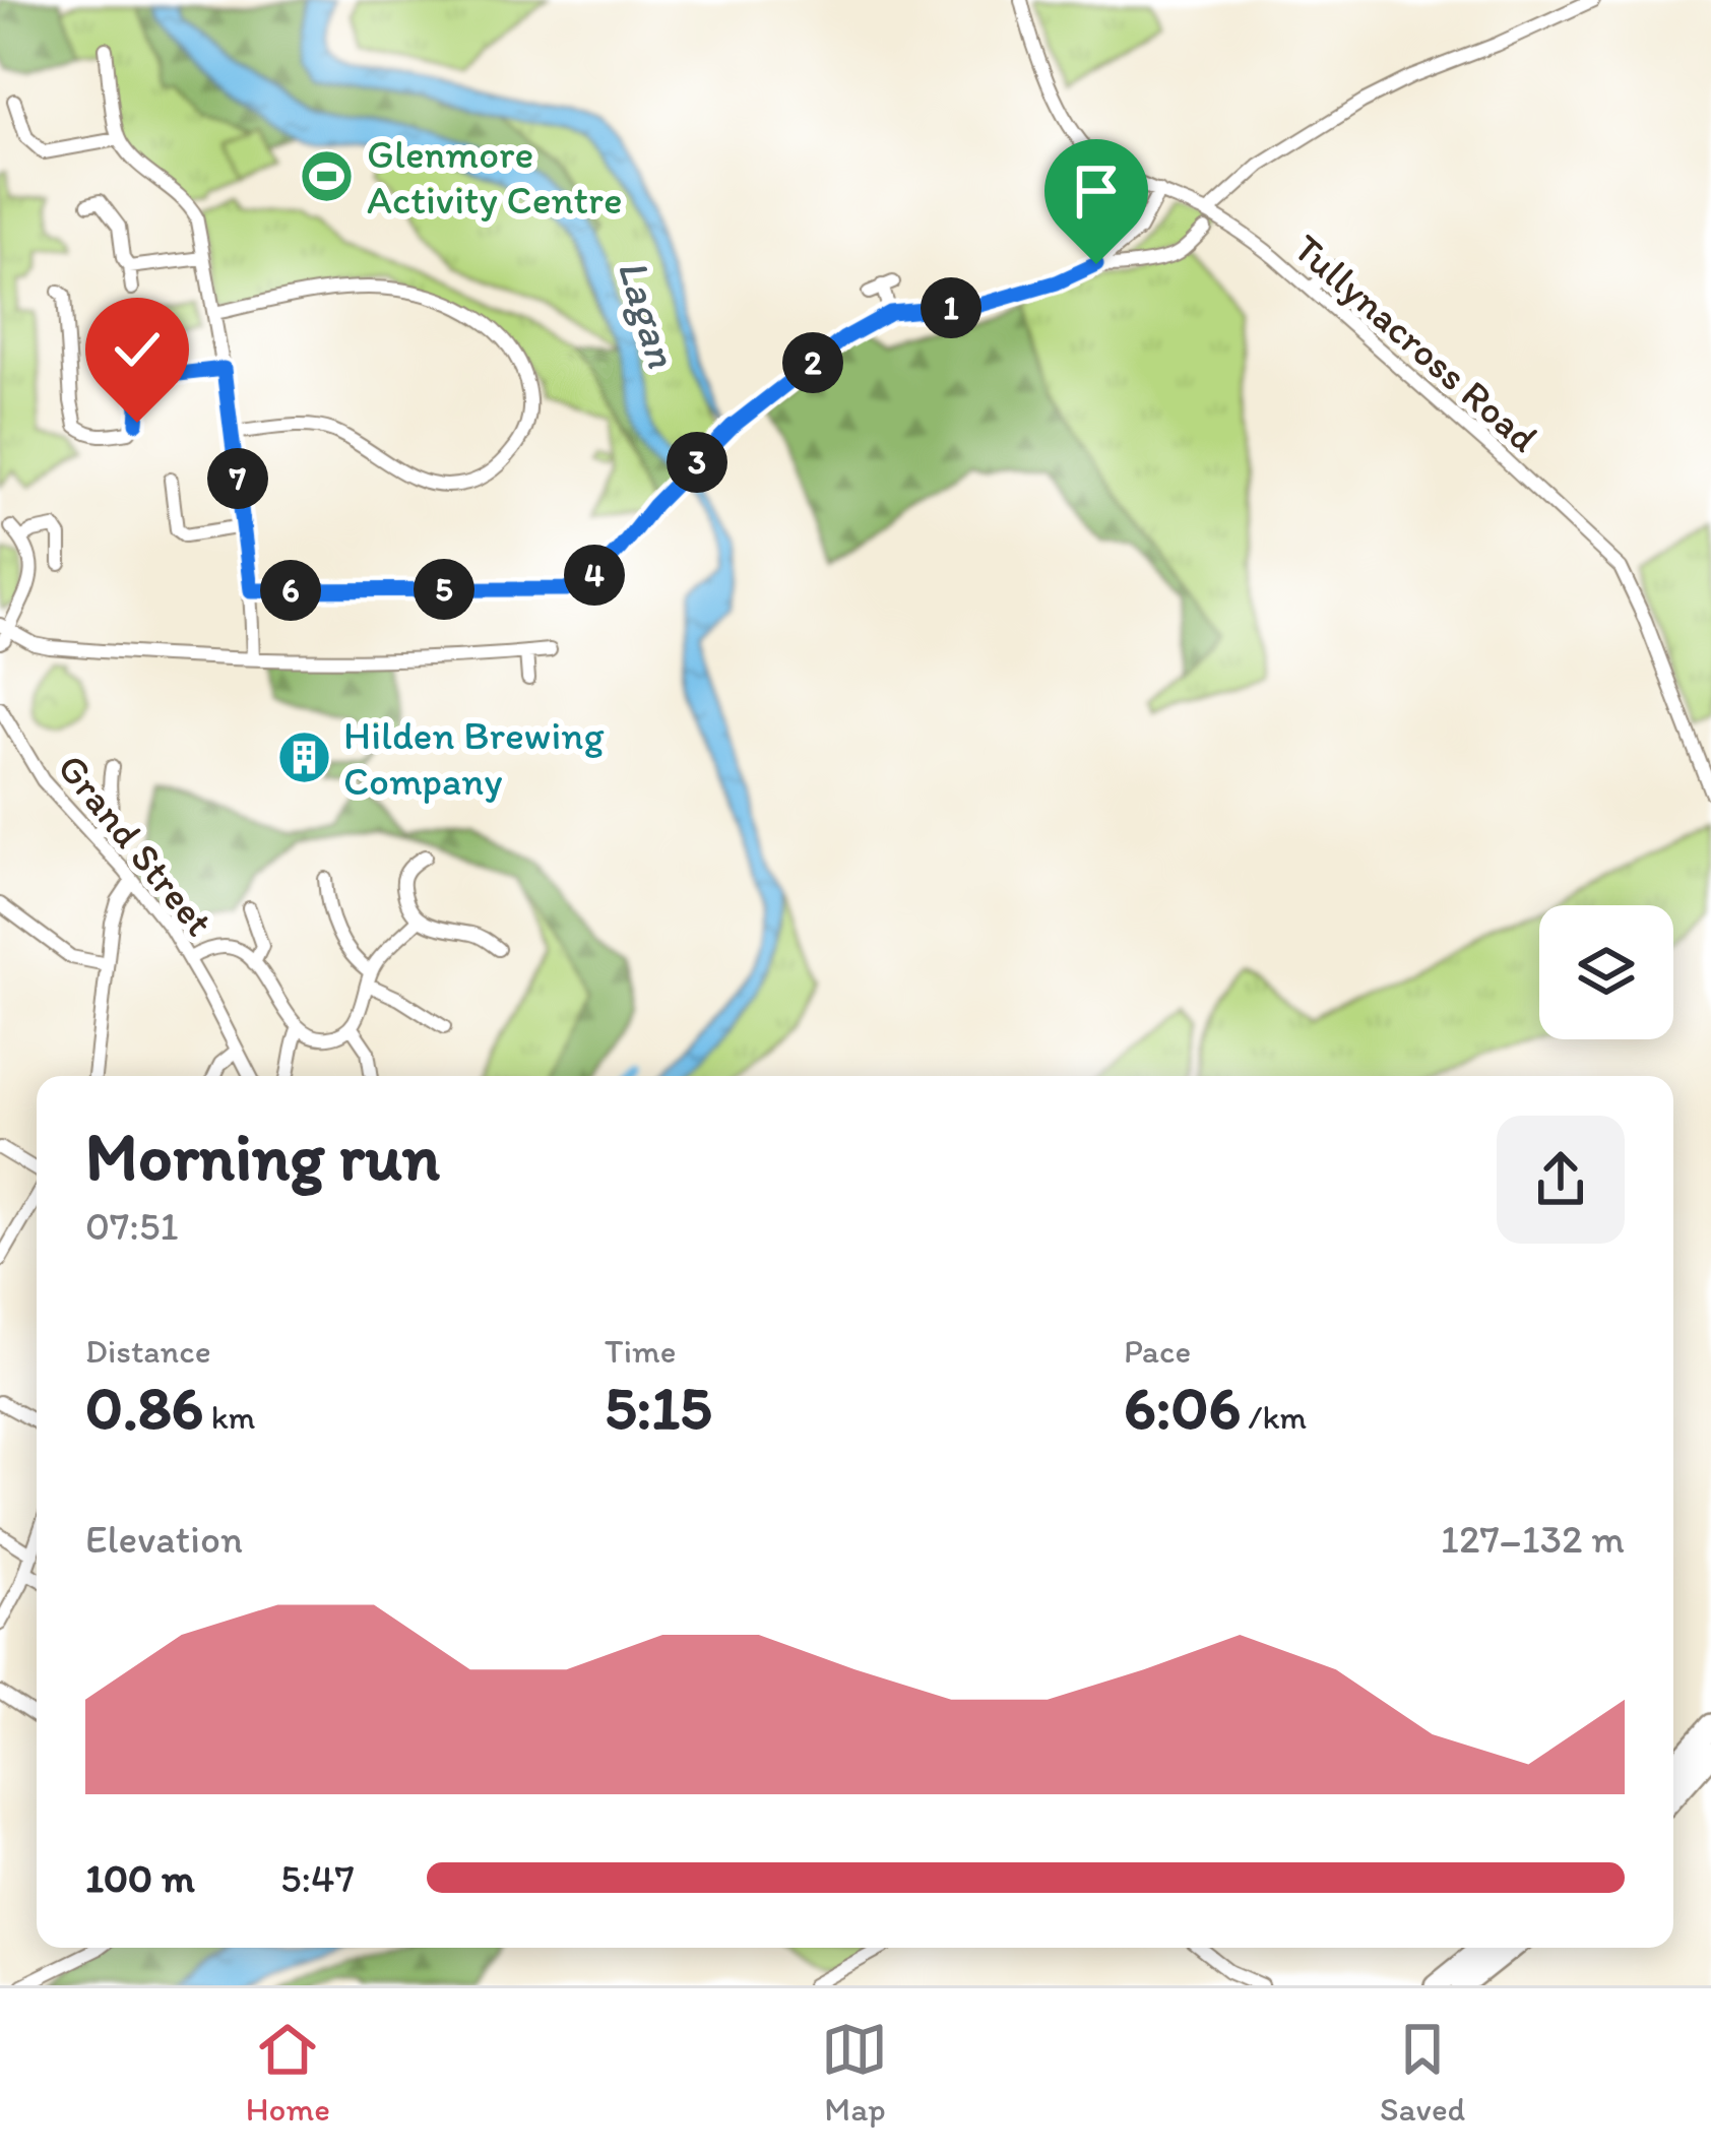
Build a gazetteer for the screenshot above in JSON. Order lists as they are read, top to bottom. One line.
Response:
{"streets":{"street":["Tullynacross Road","Grand Street"]},"water":["Lagan"],"places":{"sports":["Glenmore Activity Centre"],"building":["Hilden Brewing Company"]},"page":{"pins":["1","2","3","7","4","5","6"],"heading":["Morning run","07:51"],"stats":[["Distance","0.86 km"],["Time","5:15"],["Pace","6:06 /km"]],"chart":["Elevation","127–132 m"],"list":[{"name":"100 m","note":"5:47"}],"tabs":["Home","Map","Saved"]}}
